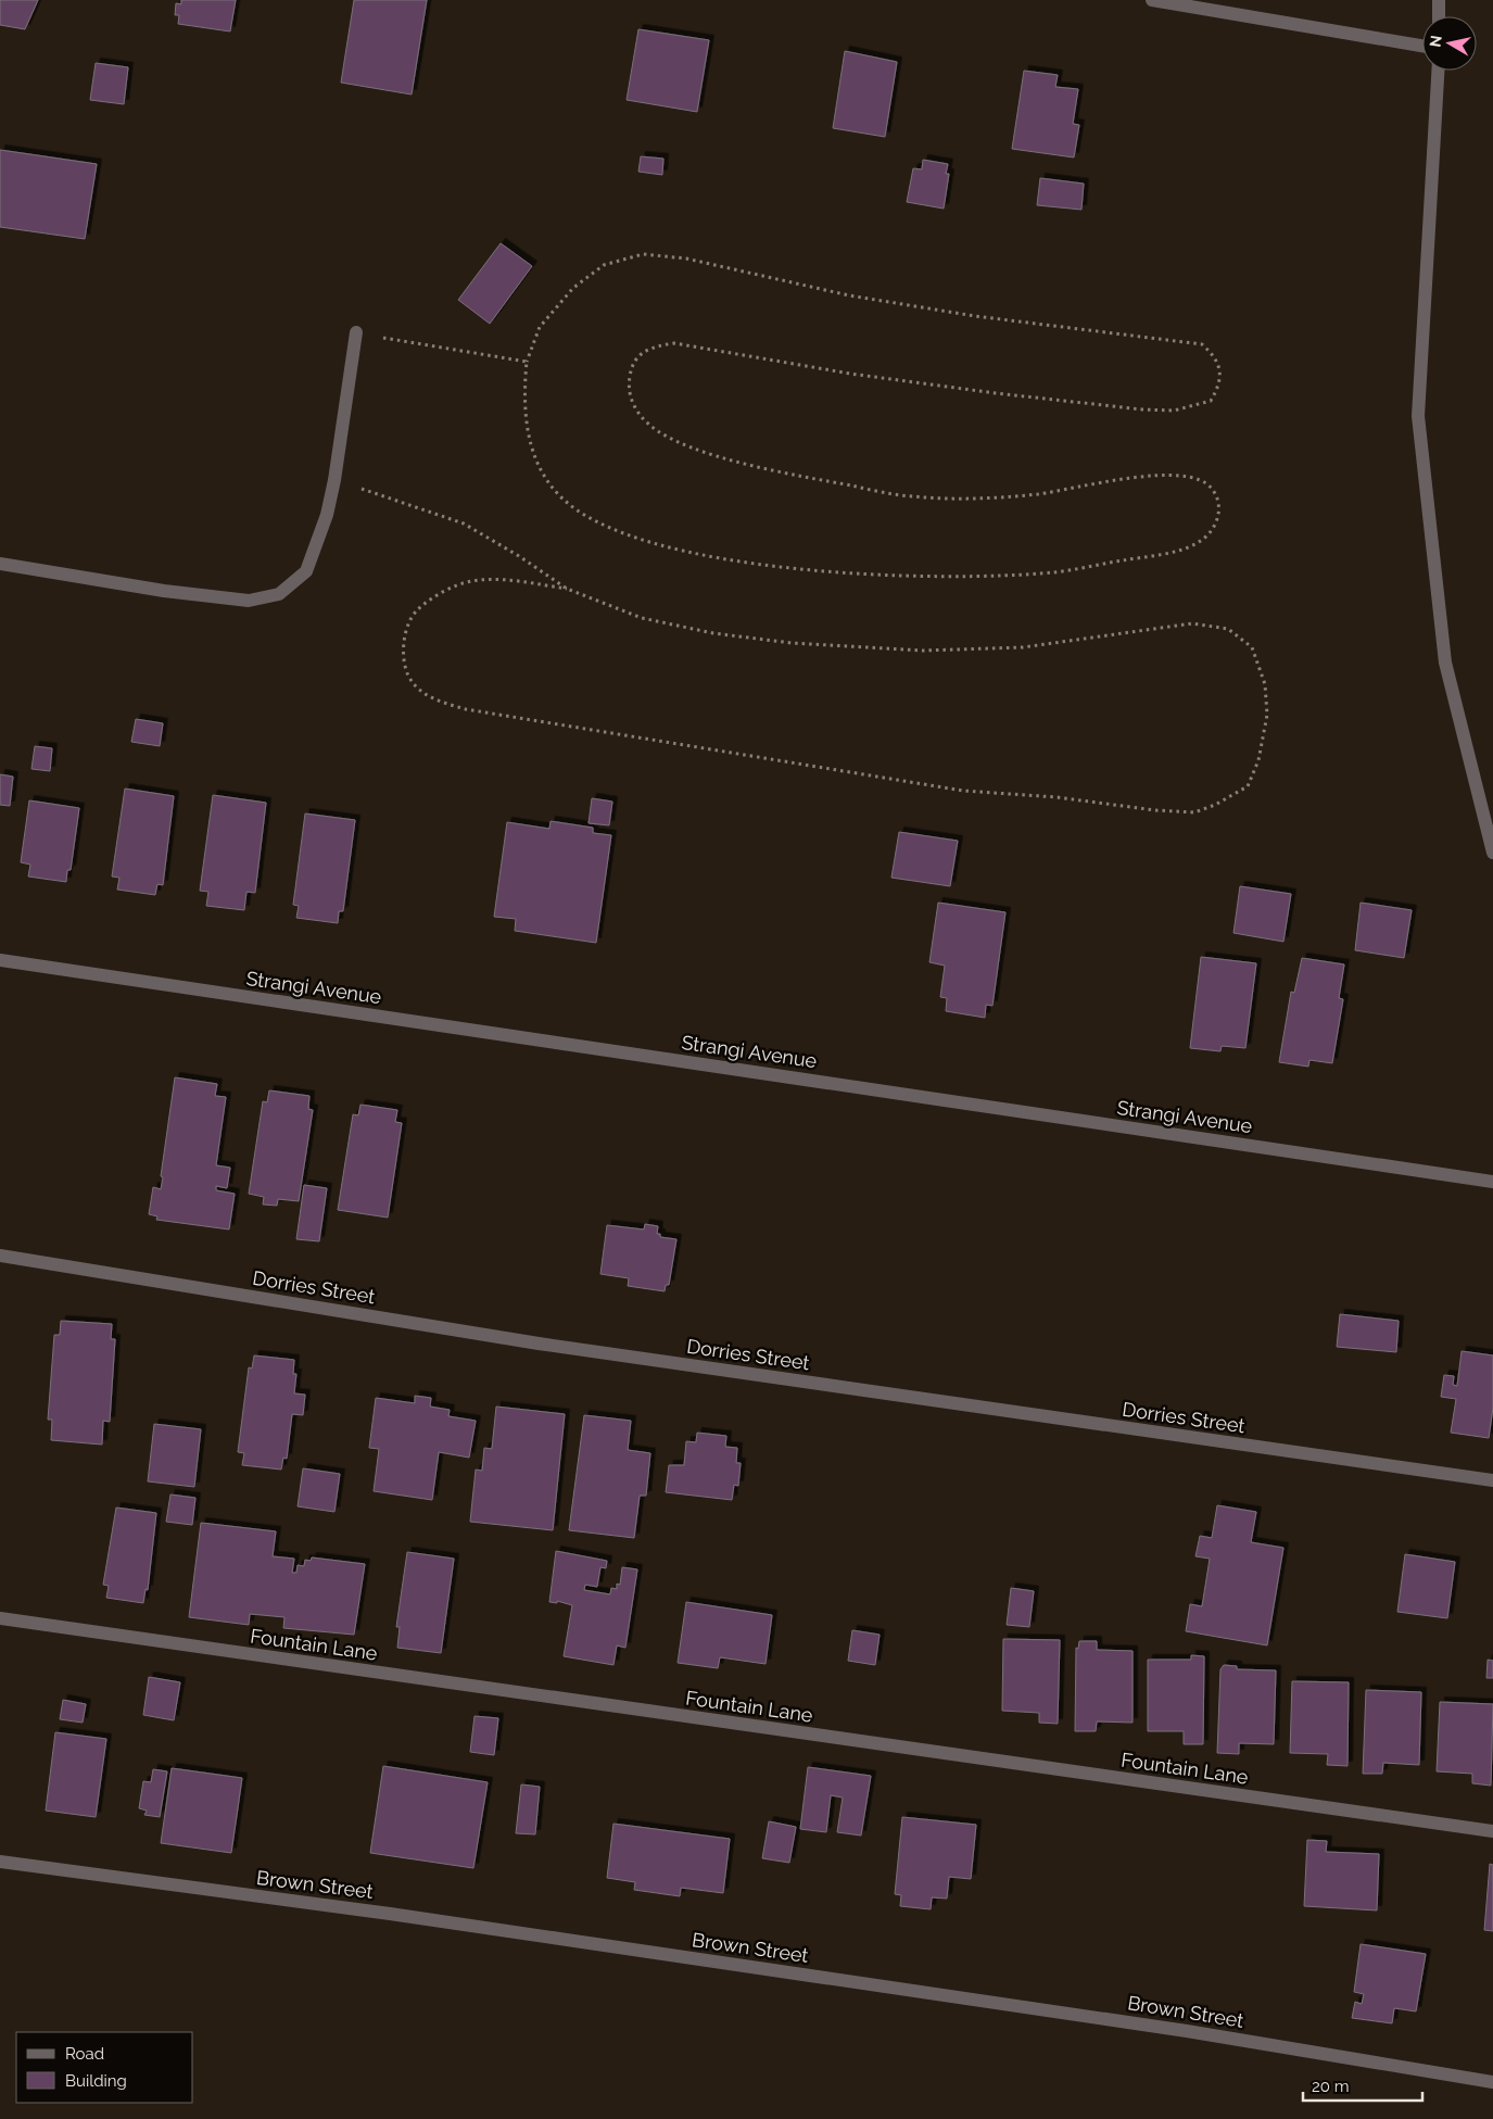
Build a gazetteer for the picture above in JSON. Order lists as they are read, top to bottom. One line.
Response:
{"streets":{"street":["Strangi Avenue","Dorries Street","Fountain Lane","Brown Street"]},"legend":["Road","Building"],"scale_bar":"20 m","north":"left"}
